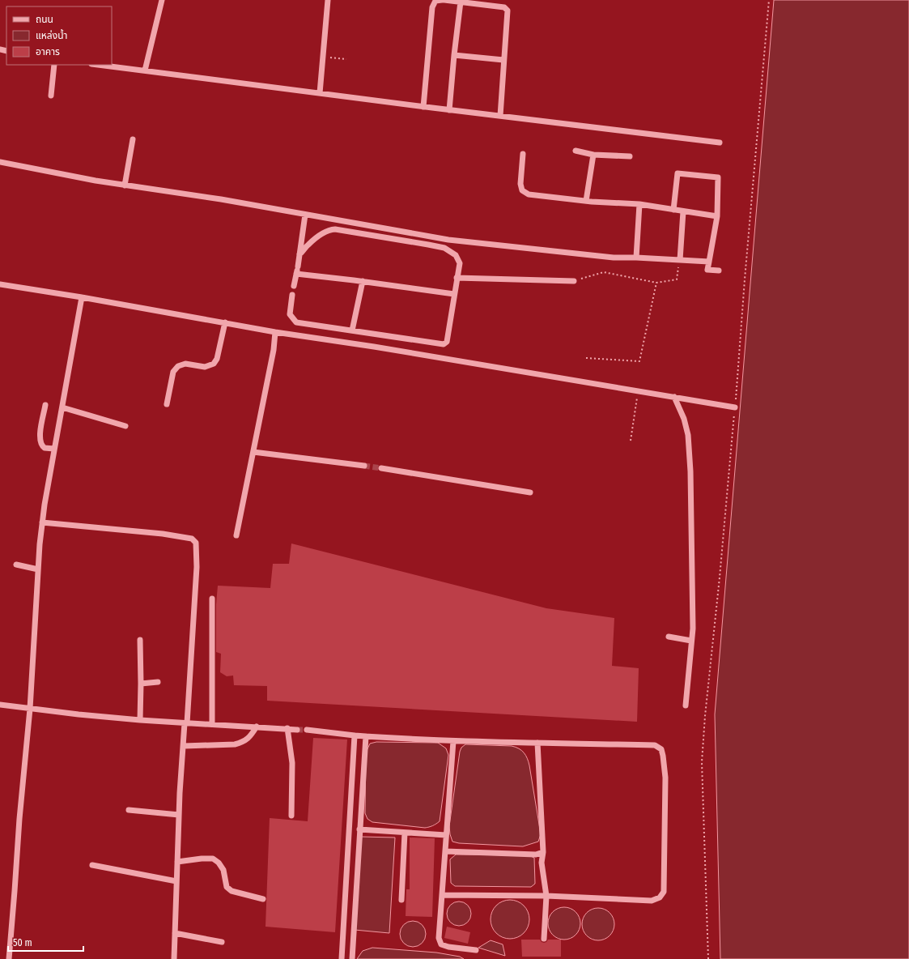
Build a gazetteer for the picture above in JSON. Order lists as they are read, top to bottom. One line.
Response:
{"legend":["ถนน","แหล่งน้ำ","อาคาร"],"scale_bar":"50 m"}
